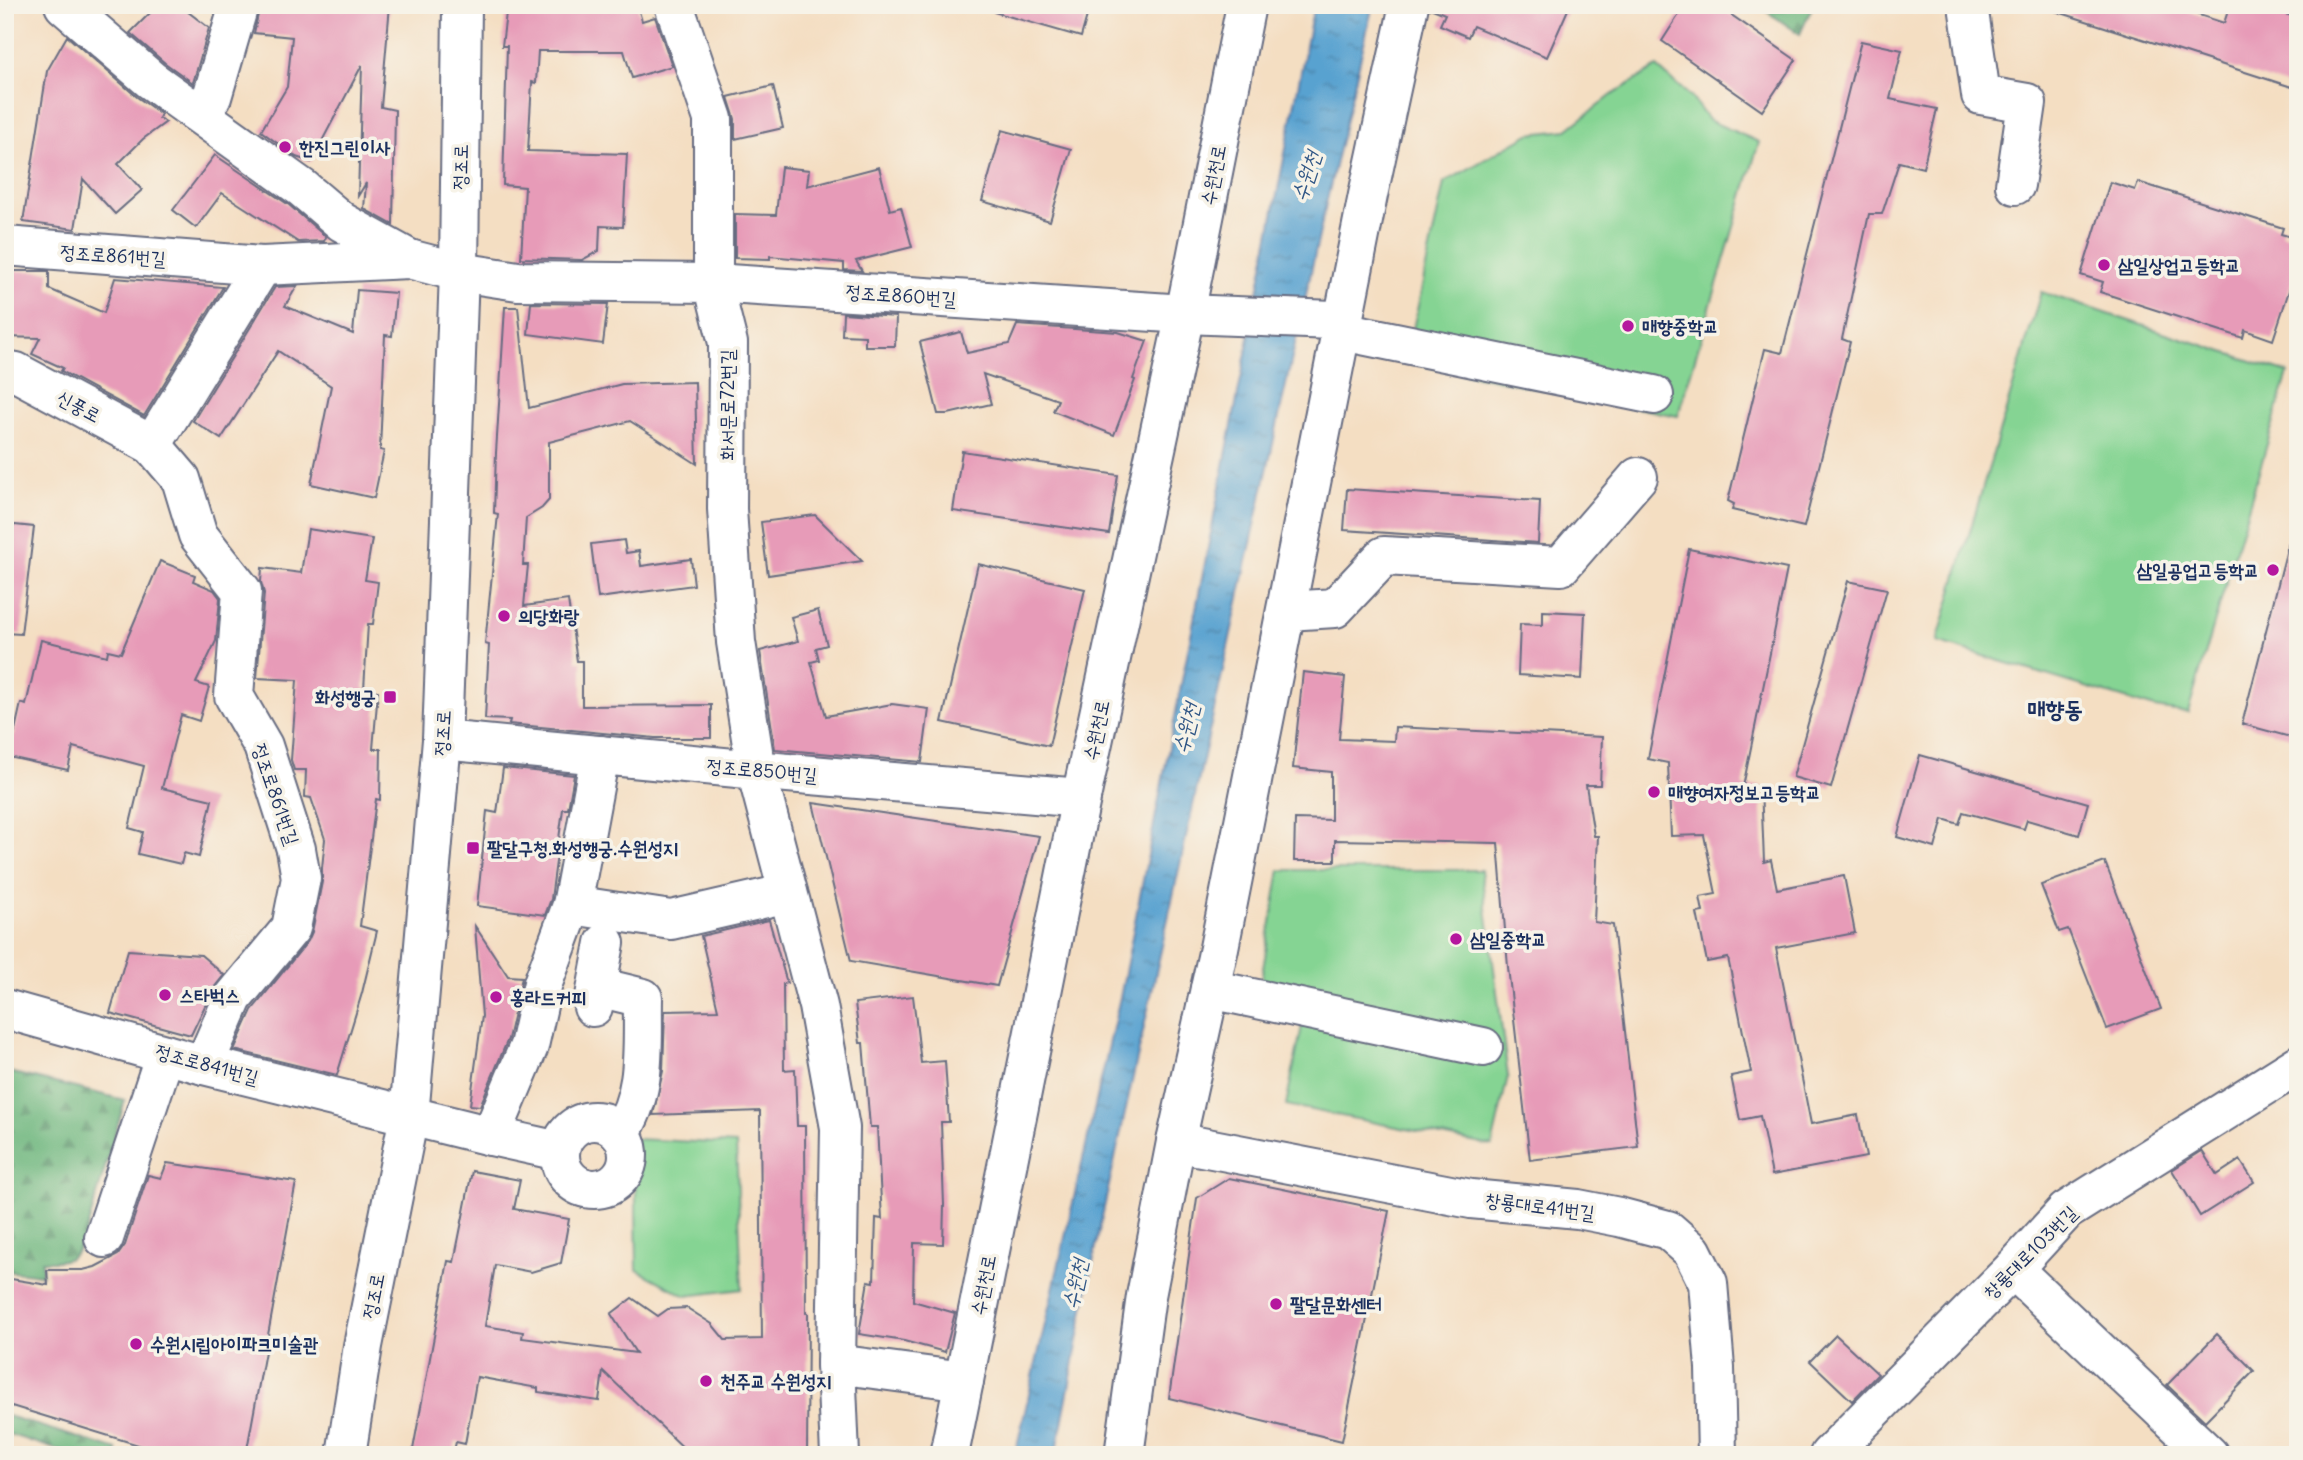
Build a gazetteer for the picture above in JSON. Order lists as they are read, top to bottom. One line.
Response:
{"streets":{"street":["정조로","수원천로","정조로861번길","정조로860번길","화서문로72번길","신풍로","정조로850번길","정조로841번길","창룡대로41번길","창룡대로103번길"]},"crossings":[["정조로","정조로861번길"],["정조로","정조로860번길"],["정조로","정조로850번길"],["정조로","정조로841번길"],["수원천로","정조로860번길"],["수원천로","정조로850번길"],["정조로861번길","정조로860번길"],["정조로861번길","신풍로"],["정조로861번길","정조로841번길"],["정조로860번길","화서문로72번길"],["화서문로72번길","정조로850번길"]],"districts":["매향동"],"water":["수원천"],"places":{"other":["한진그린이사","삼일상업고등학교","매향중학교","삼일공업고등학교","의당화랑","매향여자정보고등학교","삼일중학교","스타벅스","홍라드커피","팔달문화센터","수원시립아이파크미술관","천주교 수원성지"],"transit":["화성행궁","팔달구청.화성행궁.수원성지"]}}
